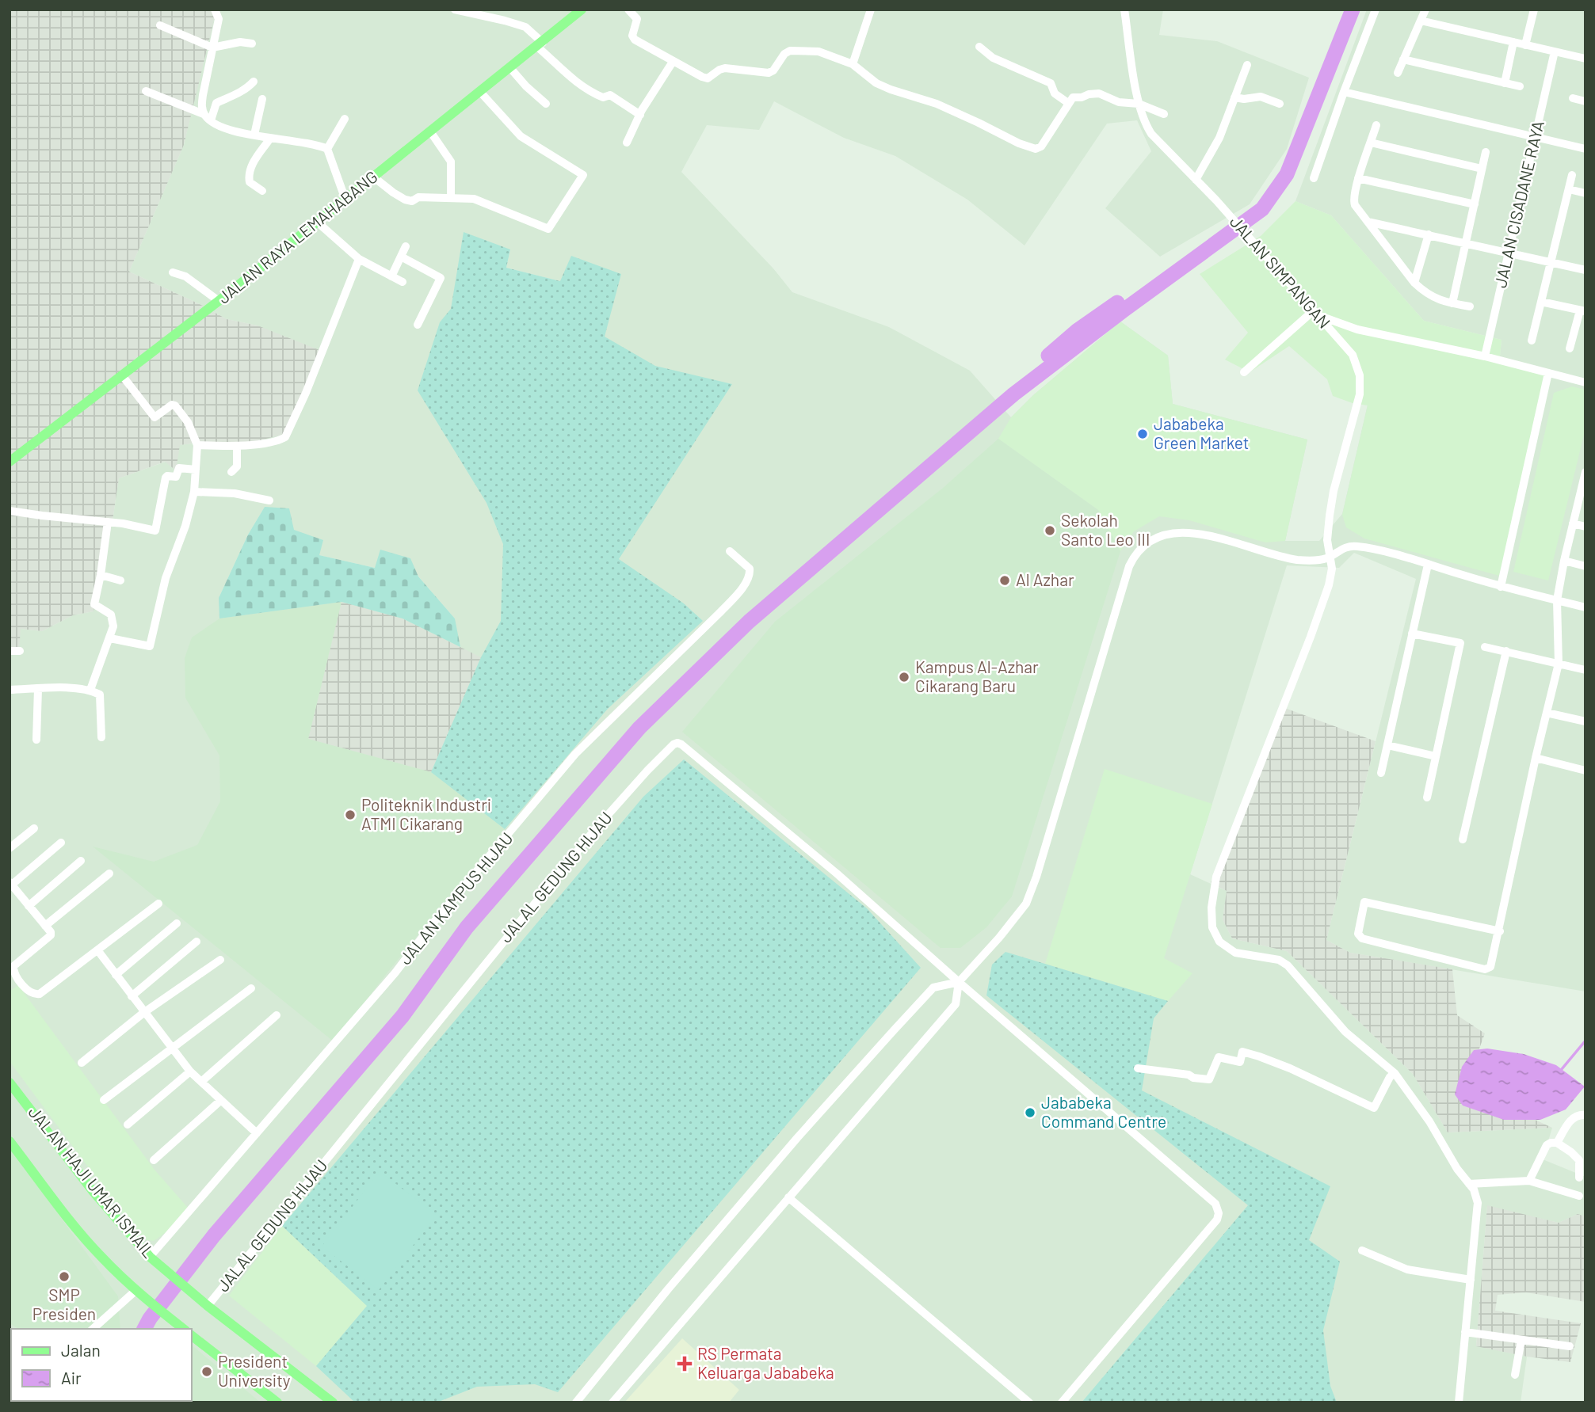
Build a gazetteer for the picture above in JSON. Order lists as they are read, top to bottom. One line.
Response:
{"streets":{"main road":["JALAN RAYA LEMAHABANG","JALAN HAJI UMAR ISMAIL"],"street":["JALAN CISADANE RAYA","JALAN SIMPANGAN","JALAL GEDUNG HIJAU","JALAN KAMPUS HIJAU"]},"crossings":[["JALAL GEDUNG HIJAU","JALAN HAJI UMAR ISMAIL"],["JALAN KAMPUS HIJAU","JALAN HAJI UMAR ISMAIL"]],"places":{"other":["Jababeka Green Market","Sekolah Santo Leo III","Al Azhar","Kampus Al-Azhar Cikarang Baru","Politeknik Industri ATMI Cikarang","Jababeka Command Centre","SMP Presiden","President University"],"health":["RS Permata Keluarga Jababeka"]},"legend":["Jalan","Air"]}
